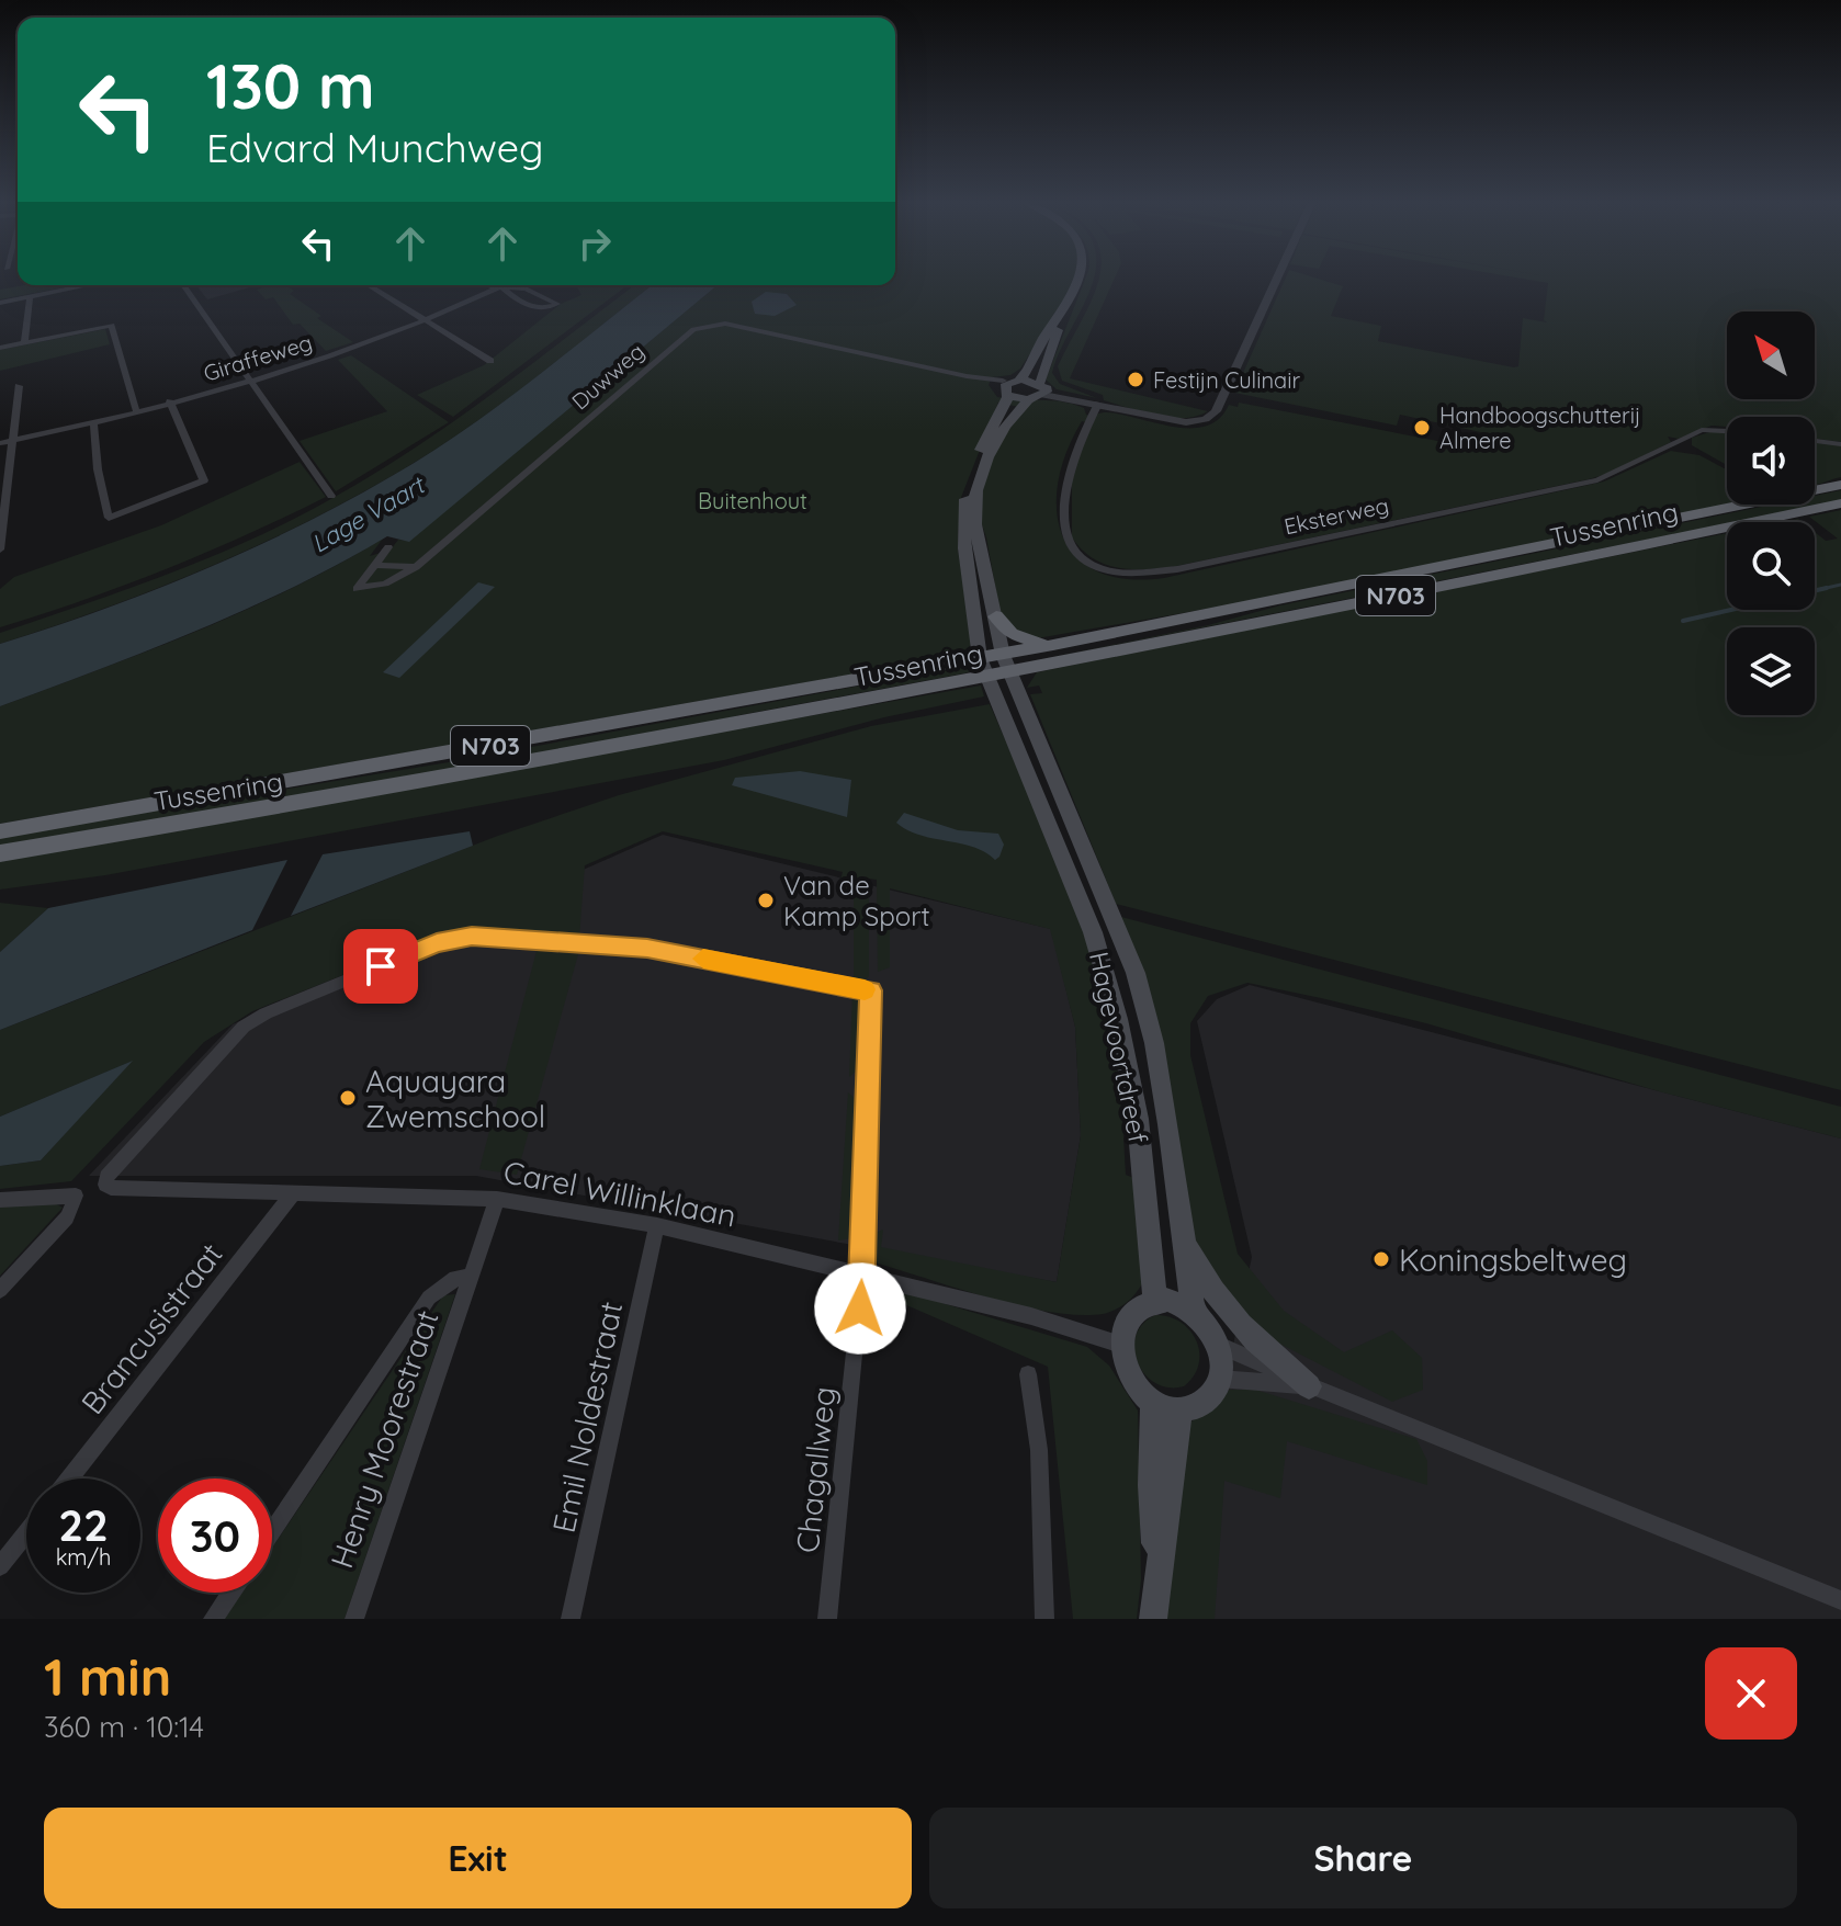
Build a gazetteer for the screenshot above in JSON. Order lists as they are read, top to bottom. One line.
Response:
{"streets":{"highway":["Tussenring","N703"],"main road":["Hagevoortdreef"],"street":["Giraffeweg","Duwweg","Eksterweg","Carel Willinklaan","Brancusistraat","Emil Noldestraat","Henry Moorestraat","Chagallweg"]},"crossings":[["Tussenring","Hagevoortdreef"],["Hagevoortdreef","Carel Willinklaan"],["Carel Willinklaan","Brancusistraat"],["Carel Willinklaan","Emil Noldestraat"],["Carel Willinklaan","Henry Moorestraat"],["Carel Willinklaan","Chagallweg"]],"water":["Lage Vaart"],"parks":["Buitenhout"],"places":["Festijn Culinair","Handboogschutterij Almere","Van de Kamp Sport","Aquayara Zwemschool","Koningsbeltweg"],"north":"top left","page":{"turn":["130 m","Edvard Munchweg"],"speed":"22 km/h","limit":"30","heading":["1 min","360 m · 10:14"],"buttons":["Exit","Share"]}}
